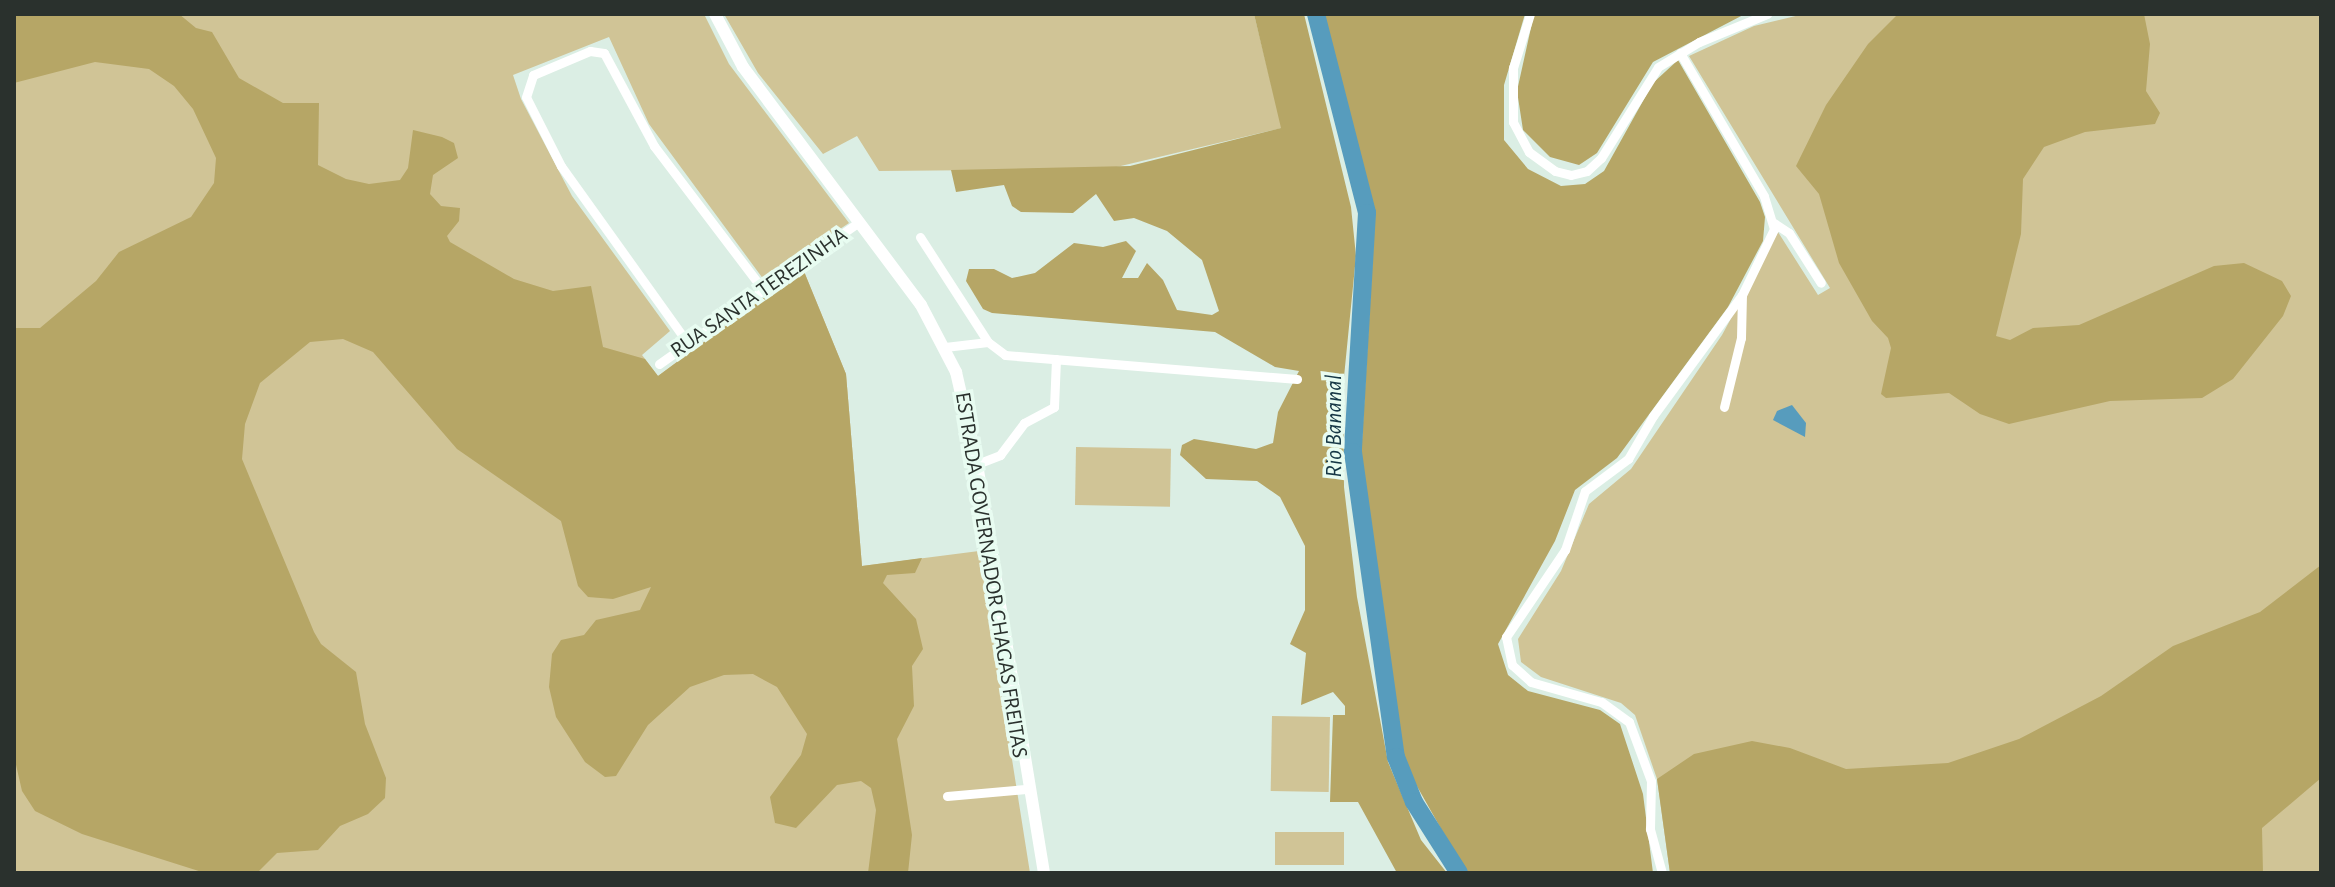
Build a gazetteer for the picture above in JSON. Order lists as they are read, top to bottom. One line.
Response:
{"streets":{"main road":["ESTRADA GOVERNADOR CHAGAS FREITAS"],"street":["RUA SANTA TEREZINHA"]},"crossings":[["RUA SANTA TEREZINHA","ESTRADA GOVERNADOR CHAGAS FREITAS"]],"water":["Rio Bananal"]}
